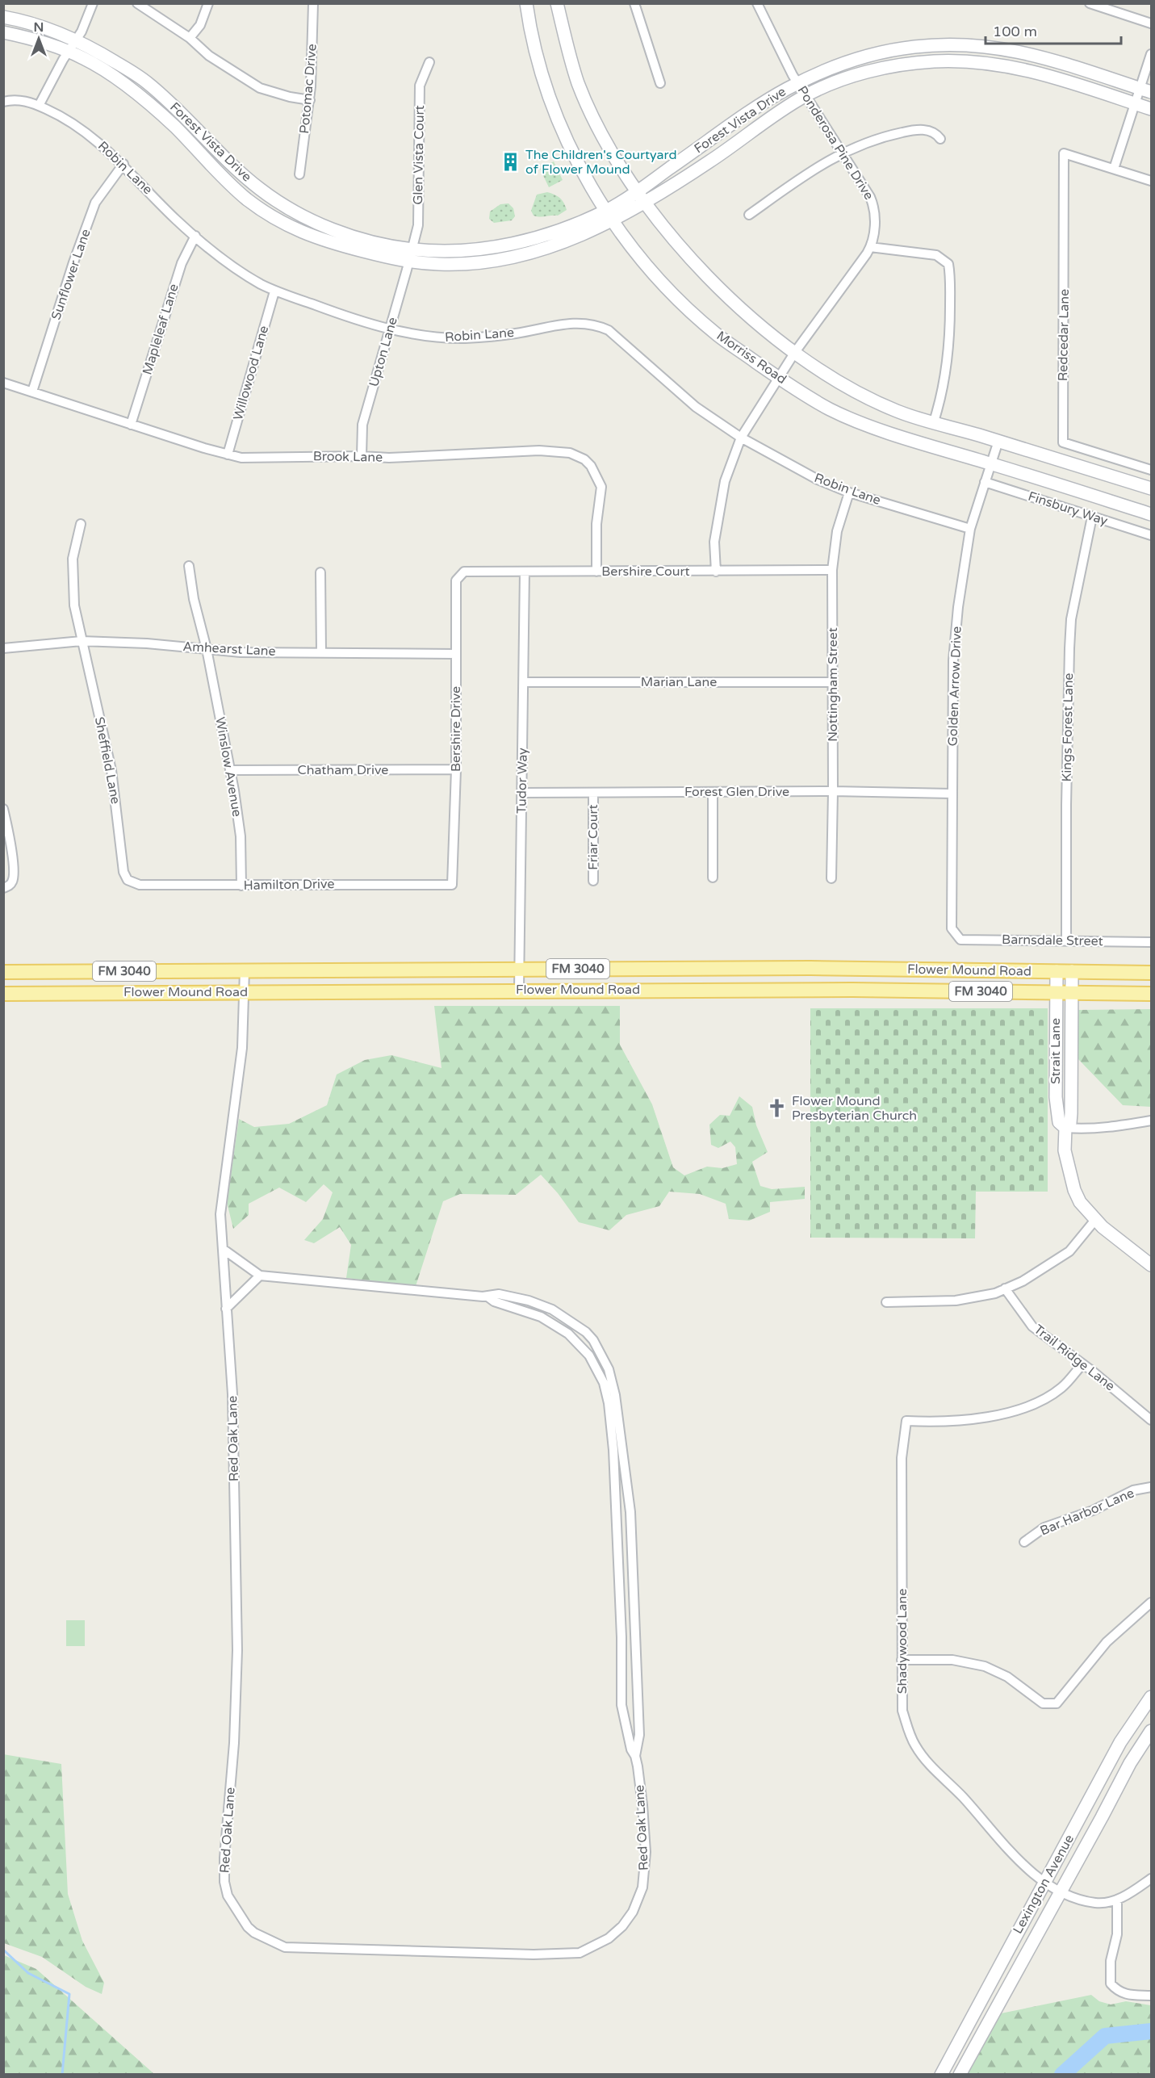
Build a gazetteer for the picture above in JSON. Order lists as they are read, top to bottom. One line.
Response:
{"streets":{"main road":["Forest Vista Drive","Morriss Road","FM 3040","Flower Mound Road","Strait Lane","Lexington Avenue"],"street":["Potomac Drive","Ponderosa Pine Drive","Glen Vista Court","Robin Lane","Sunflower Lane","Mapleleaf Lane","Redcedar Lane","Upton Lane","Willowood Lane","Brook Lane","Finsbury Way","Bershire Court","Amhearst Lane","Marian Lane","Nottingham Street","Golden Arrow Drive","Kings Forest Lane","Bershire Drive","Sheffield Lane","Winslow Avenue","Chatham Drive","Tudor Way","Forest Glen Drive","Friar Court","Hamilton Drive","Barnsdale Street","Trail Ridge Lane","Red Oak Lane","Bar Harbor Lane","Shadywood Lane"]},"crossings":[["Forest Vista Drive","Ponderosa Pine Drive"],["Forest Vista Drive","Glen Vista Court"],["Forest Vista Drive","Upton Lane"],["Forest Vista Drive","Morriss Road"],["Ponderosa Pine Drive","Robin Lane"],["Ponderosa Pine Drive","Morriss Road"],["Ponderosa Pine Drive","Bershire Court"],["Glen Vista Court","Upton Lane"],["Robin Lane","Sunflower Lane"],["Robin Lane","Mapleleaf Lane"],["Robin Lane","Upton Lane"],["Robin Lane","Willowood Lane"],["Robin Lane","Nottingham Street"],["Robin Lane","Golden Arrow Drive"],["Sunflower Lane","Brook Lane"],["Mapleleaf Lane","Brook Lane"],["Upton Lane","Brook Lane"],["Morriss Road","Golden Arrow Drive"],["Willowood Lane","Brook Lane"],["Brook Lane","Bershire Court"],["Finsbury Way","Golden Arrow Drive"],["Finsbury Way","Kings Forest Lane"],["Bershire Court","Nottingham Street"],["Bershire Court","Bershire Drive"],["Bershire Court","Tudor Way"],["Amhearst Lane","Bershire Drive"],["Amhearst Lane","Sheffield Lane"],["Amhearst Lane","Winslow Avenue"],["Marian Lane","Nottingham Street"],["Marian Lane","Tudor Way"],["Nottingham Street","Forest Glen Drive"],["Golden Arrow Drive","Forest Glen Drive"],["Golden Arrow Drive","Barnsdale Street"],["Kings Forest Lane","Barnsdale Street"],["Bershire Drive","Chatham Drive"],["Bershire Drive","Hamilton Drive"],["Sheffield Lane","Hamilton Drive"],["Winslow Avenue","Chatham Drive"],["Winslow Avenue","Hamilton Drive"],["Tudor Way","Forest Glen Drive"],["Tudor Way","Flower Mound Road"],["Forest Glen Drive","Friar Court"],["Flower Mound Road","Strait Lane"],["Flower Mound Road","Red Oak Lane"],["Trail Ridge Lane","Shadywood Lane"],["Shadywood Lane","Lexington Avenue"]],"places":{"building":["The Children's Courtyard of Flower Mound"],"church":["Flower Mound Presbyterian Church"]},"scale_bar":"100 m","north":"top"}
